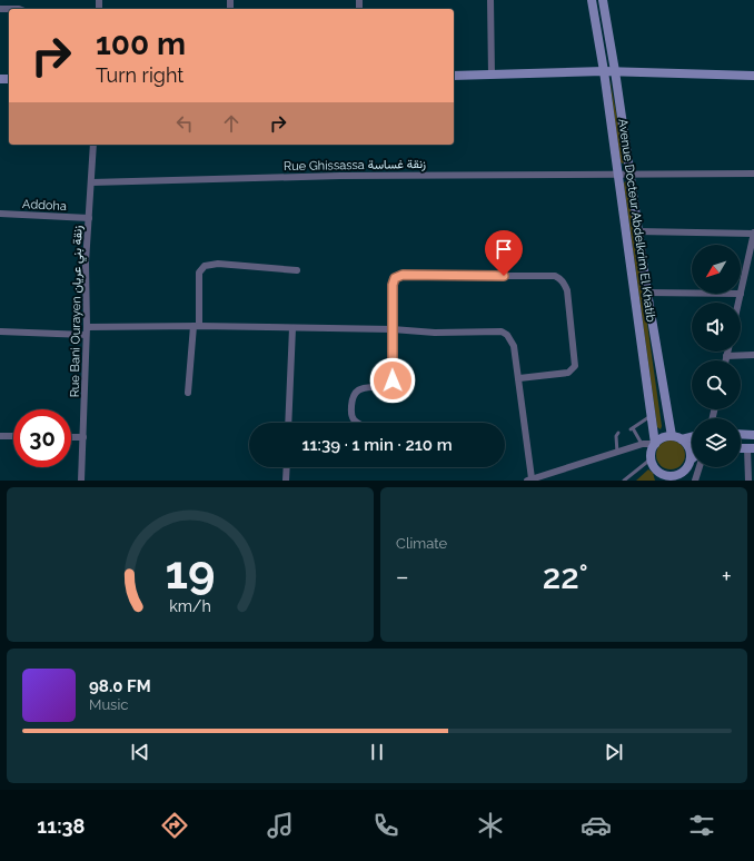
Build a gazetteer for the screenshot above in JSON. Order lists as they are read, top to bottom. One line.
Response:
{"streets":{"main road":["Avenue Docteur Abdelkrim El Khatib"],"street":["Rue Ghissassa زنقة غساسة","Addoha","Rue Bani Ourayen زنقة بني عريان"]},"crossings":[["Rue Ghissassa زنقة غساسة","Avenue Docteur Abdelkrim El Khatib"],["Rue Ghissassa زنقة غساسة","Rue Bani Ourayen زنقة بني عريان"],["Addoha","Rue Bani Ourayen زنقة بني عريان"]],"north":"bottom left","page":{"turn":["100 m","Turn right"],"limit":"30","trip":"11:39 · 1 min · 210 m","tile":"Climate","heat":["−","22°","+"],"song":["98.0 FM","Music"],"tabs":"11:38","gauge":["19","km/h"]}}
